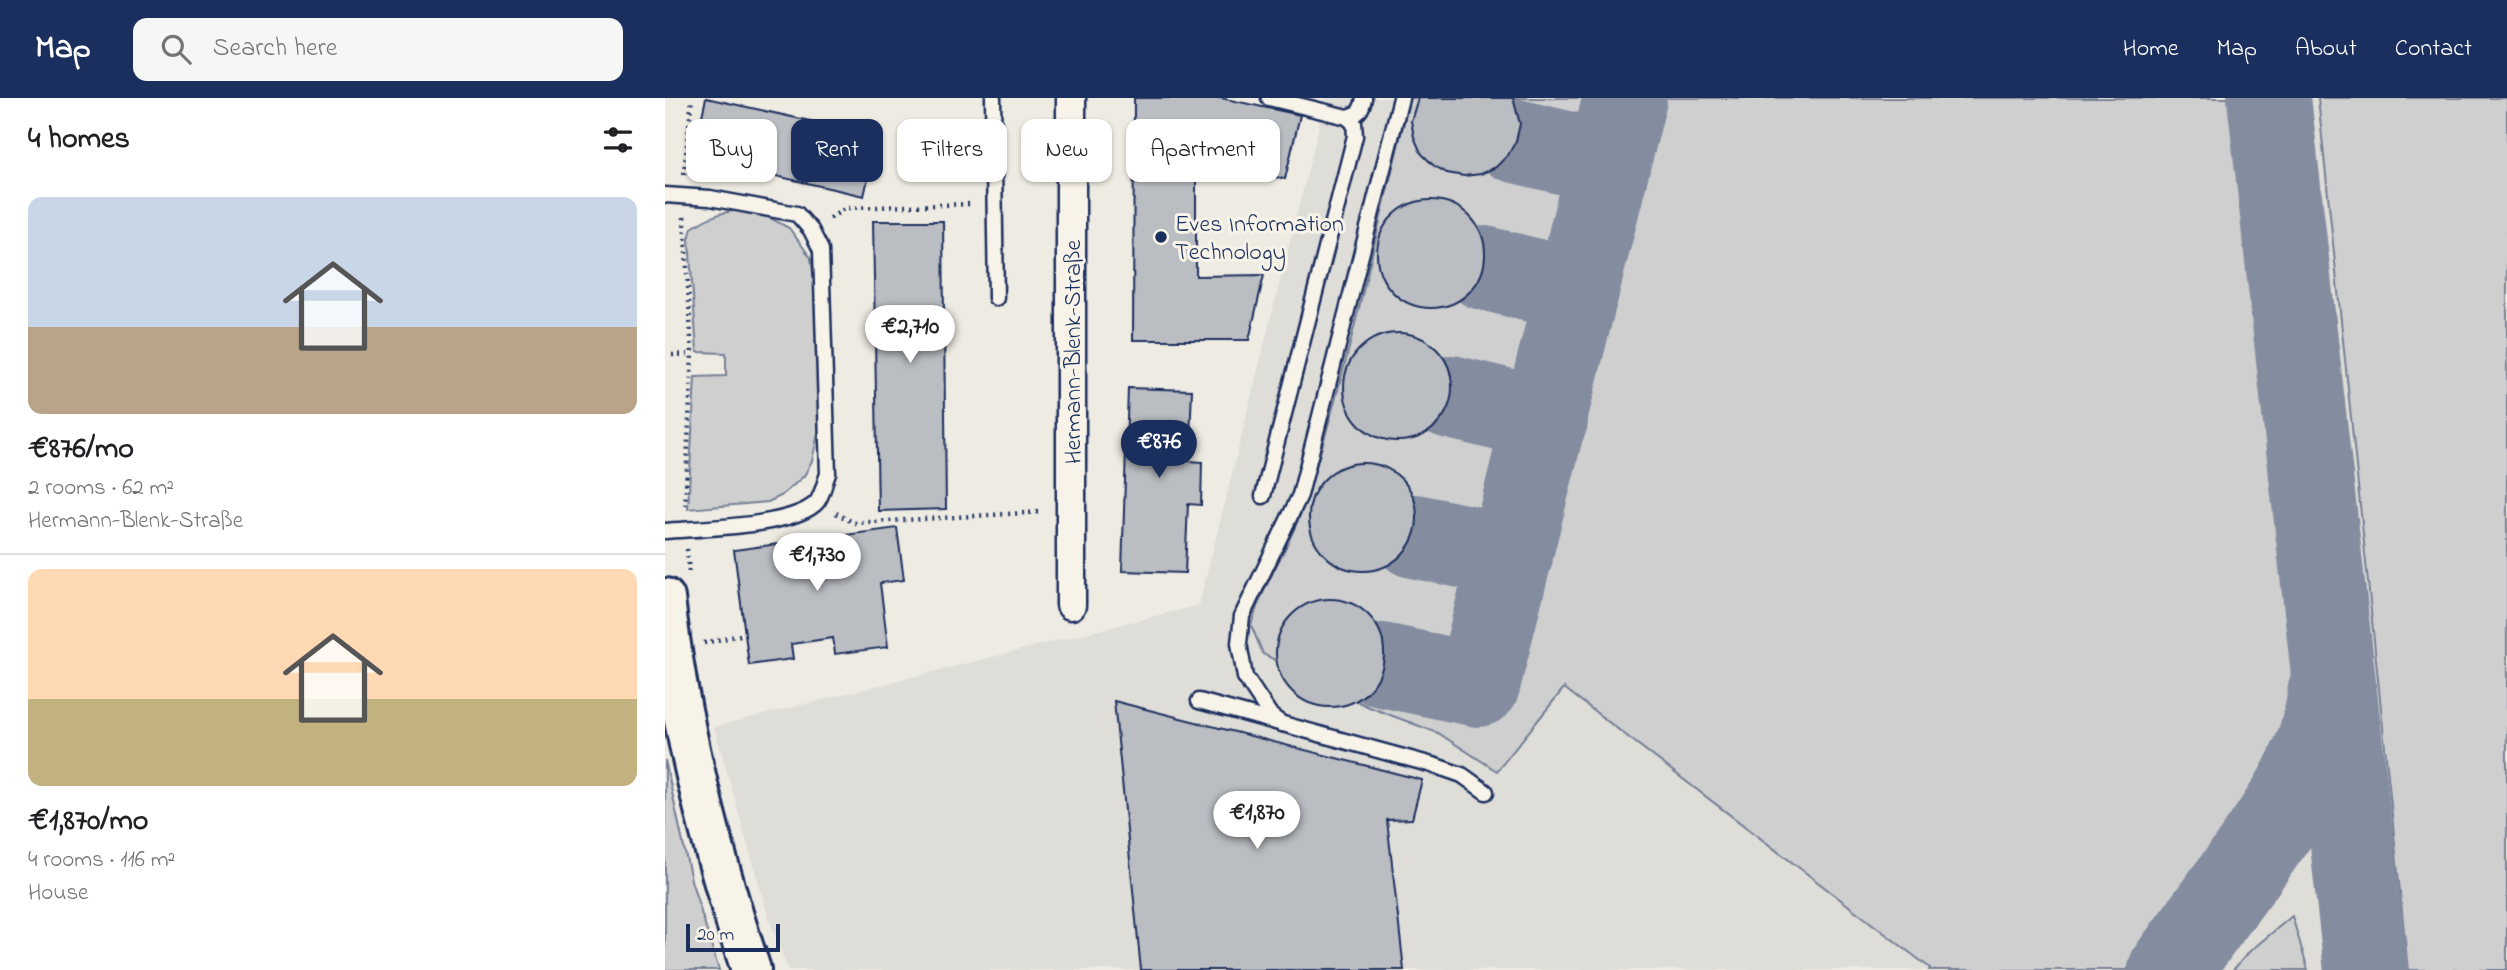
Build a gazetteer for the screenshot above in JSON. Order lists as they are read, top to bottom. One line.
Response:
{"streets":{"street":["Hermann-Blenk-Straße"]},"places":["Eves Information Technology"],"scale_bar":"20 m","page":{"header":"Map","search":"Search here","nav":["Home","Map","About","Contact"],"heading":"4 homes","chip":["Buy","Rent","Filters","New","Apartment"],"list":[{"name":"€876/mo","note":"2 rooms · 62 m² · Hermann-Blenk-Straße"},{"name":"€1,870/mo","note":"4 rooms · 116 m² · House"}],"price":["€2,710","€876","€1,730","€1,870"],"scale":"20 m"}}
